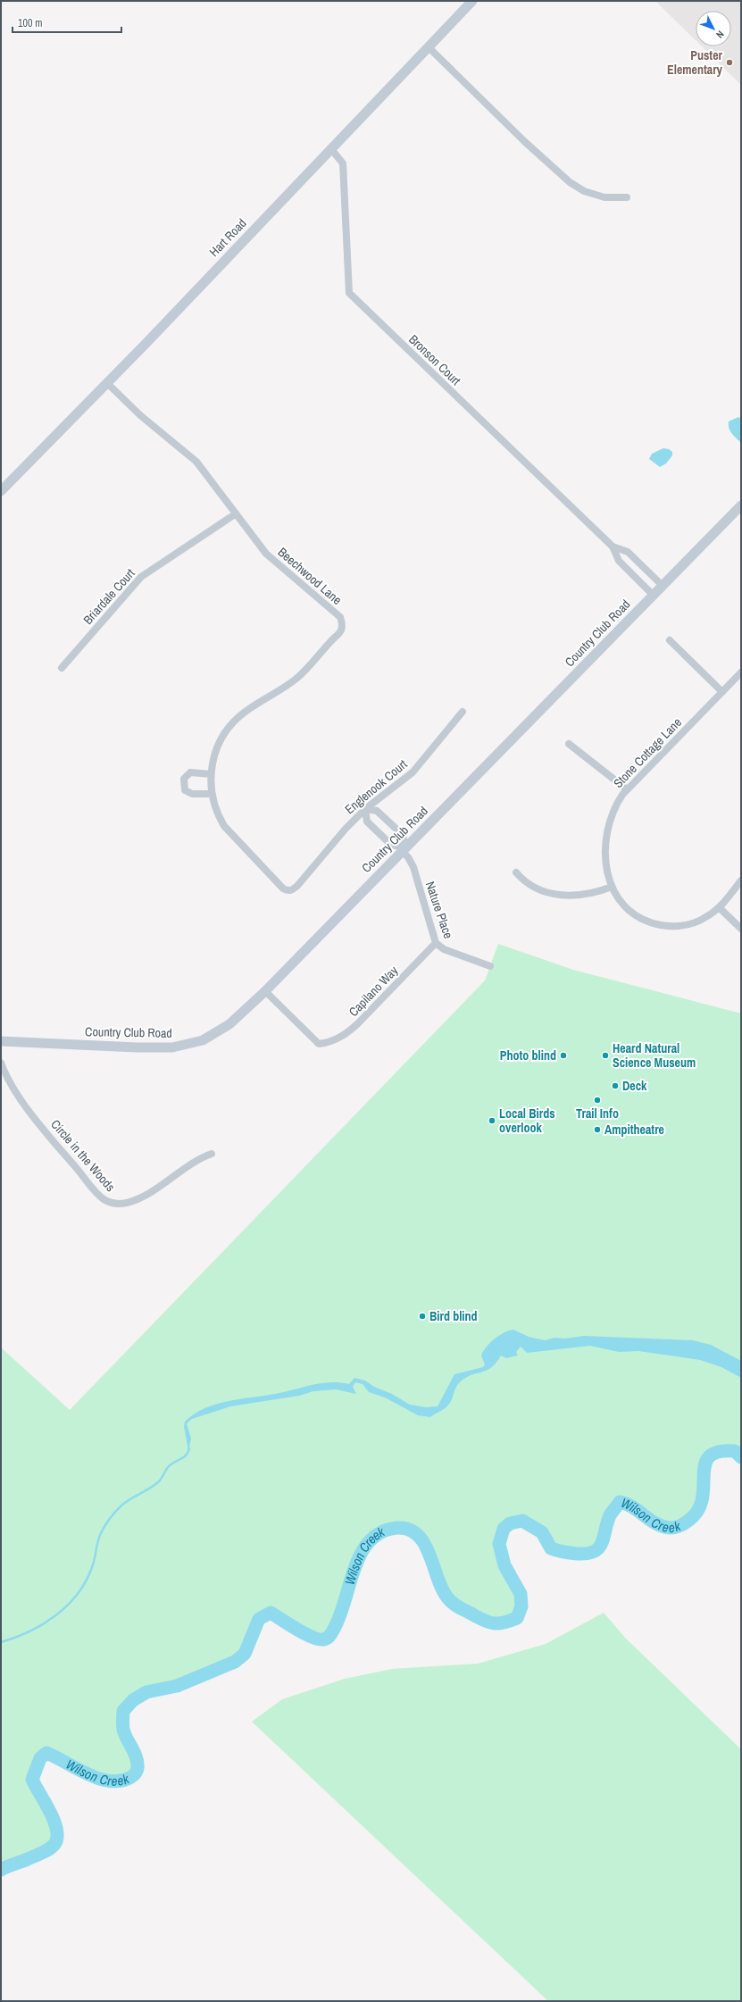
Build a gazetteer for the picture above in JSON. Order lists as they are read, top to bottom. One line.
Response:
{"streets":{"main road":["Hart Road","Country Club Road"],"street":["Bronson Court","Beechwood Lane","Briardale Court","Stone Cottage Lane","Englenook Court","Nature Place","Capilano Way","Circle in the Woods"]},"crossings":[["Hart Road","Bronson Court"],["Hart Road","Beechwood Lane"],["Bronson Court","Country Club Road"],["Beechwood Lane","Briardale Court"],["Beechwood Lane","Englenook Court"],["Country Club Road","Nature Place"],["Country Club Road","Capilano Way"],["Englenook Court","Nature Place"],["Nature Place","Capilano Way"]],"water":["Wilson Creek"],"places":["Puster Elementary","Photo blind","Heard Natural Science Museum","Deck","Trail Info","Local Birds overlook","Ampitheatre","Bird blind"],"scale_bar":"100 m","north":"bottom right"}
